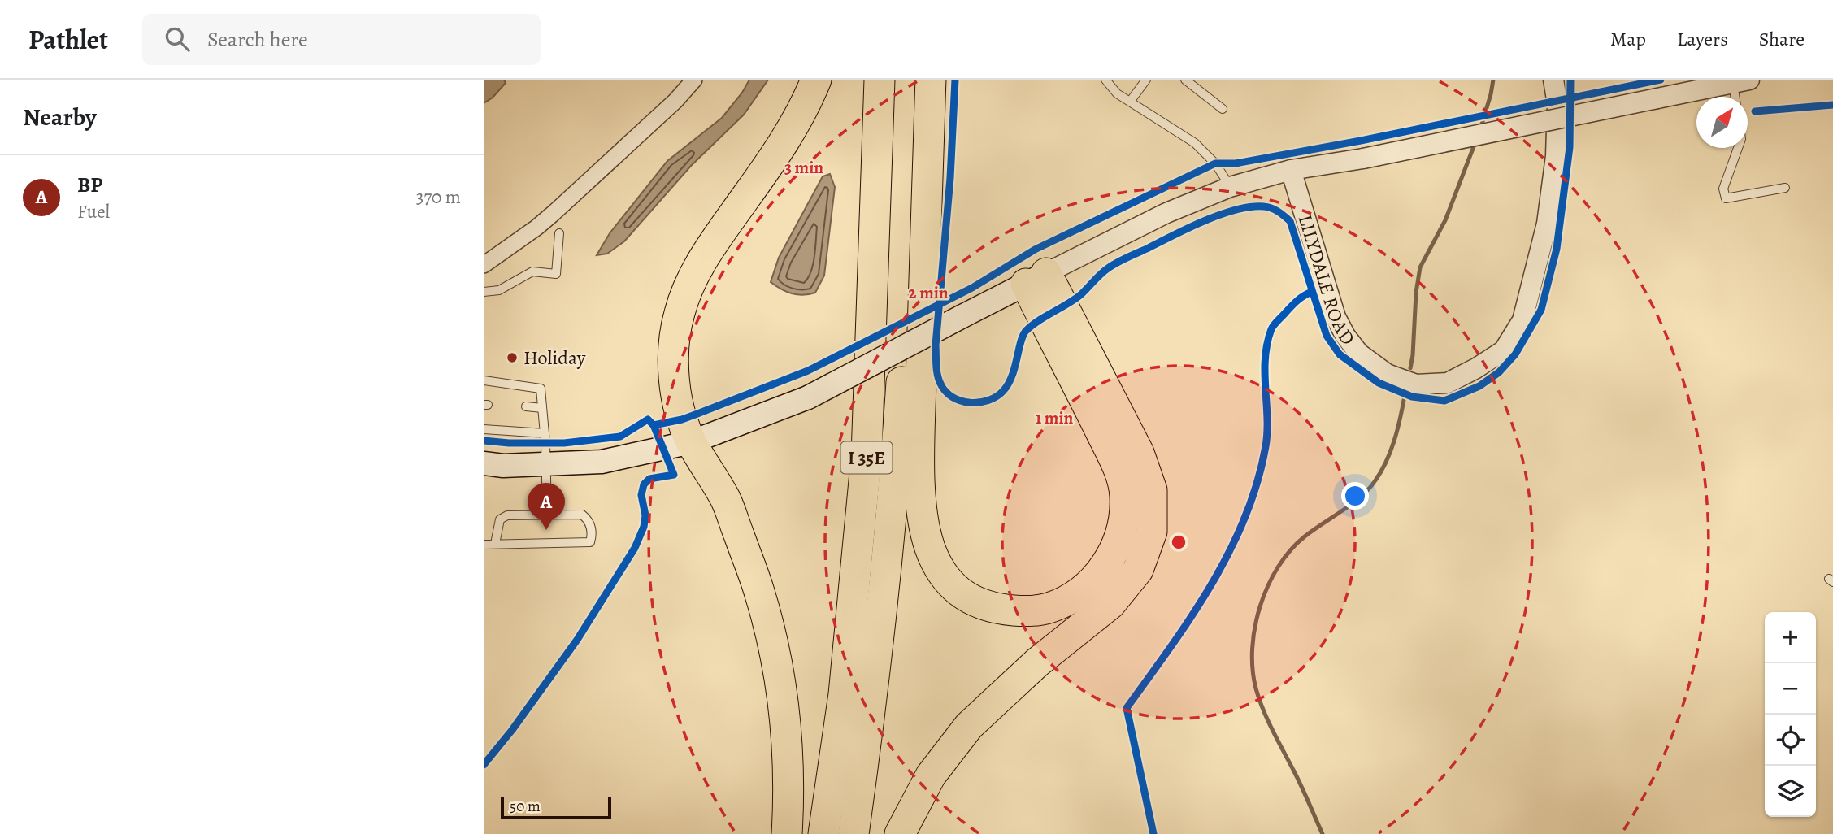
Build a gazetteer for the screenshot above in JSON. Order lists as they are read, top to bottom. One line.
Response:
{"streets":{"highway":["I 35E"],"street":["LILYDALE ROAD"]},"places":["Holiday"],"scale_bar":"50 m","north":"top right","page":{"header":"Pathlet","search":"Search here","nav":["Map","Layers","Share"],"heading":"Nearby","list":[{"mark":"A","name":"BP","note":"Fuel","value":"370 m"}],"pins":"A","map_buttons":["+","−"],"scale":"50 m"},"rings":["3 min","2 min","1 min"]}
